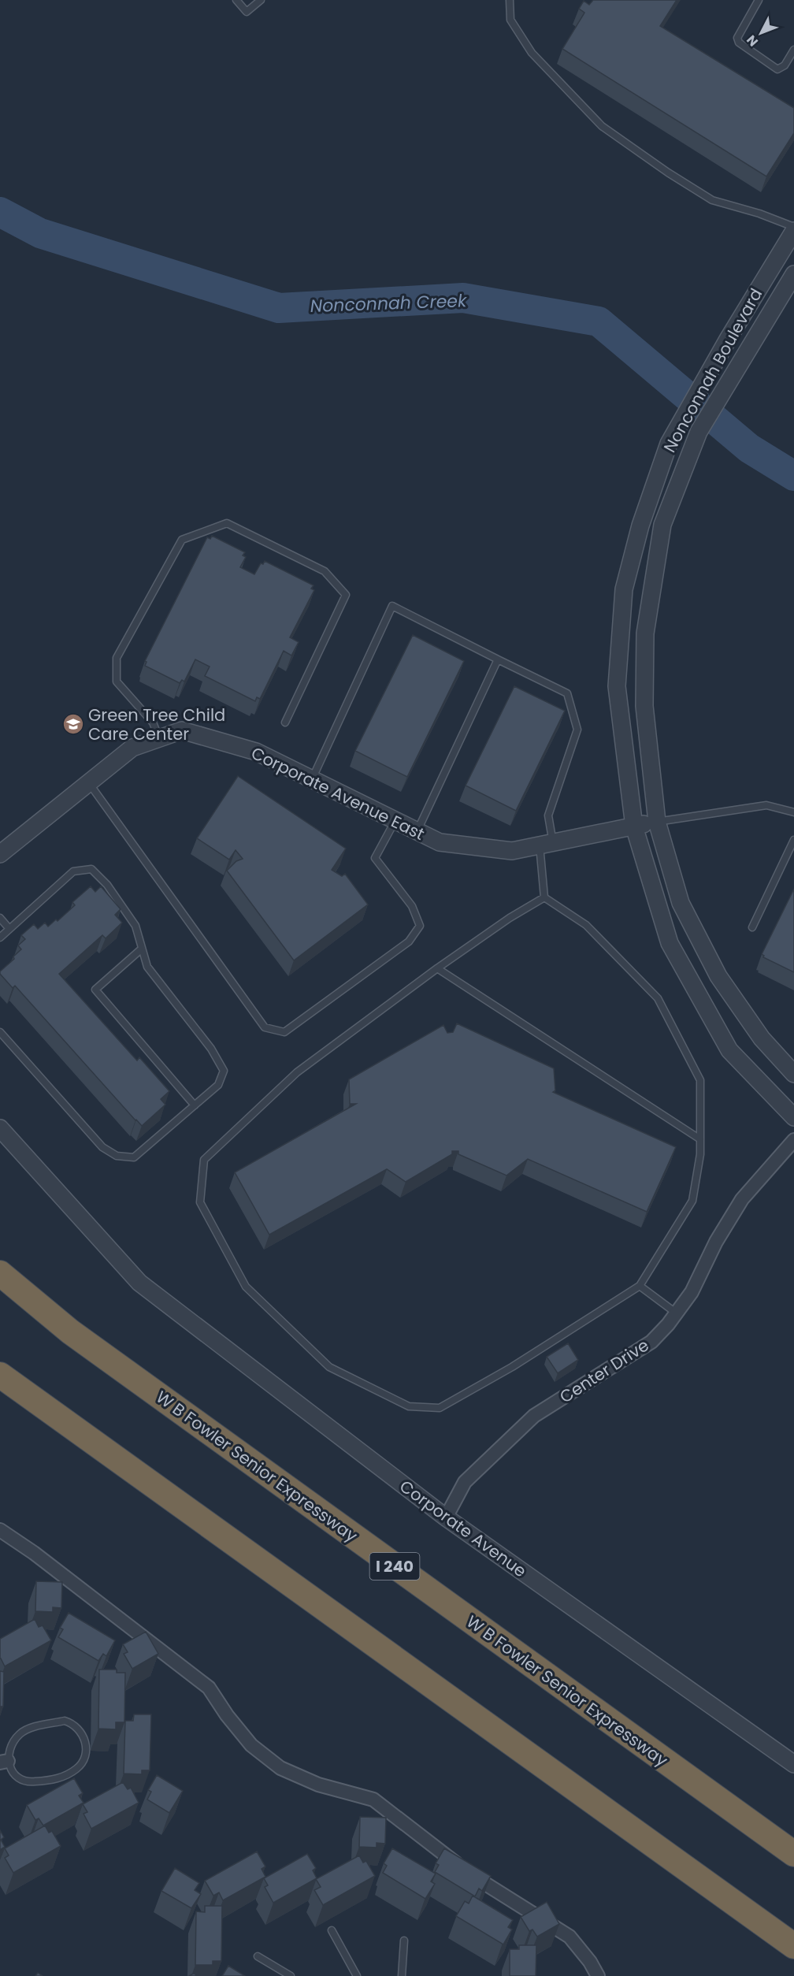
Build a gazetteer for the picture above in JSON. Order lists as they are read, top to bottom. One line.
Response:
{"streets":{"highway":["W B Fowler Senior Expressway","I 240"],"street":["Nonconnah Boulevard","Corporate Avenue East","Center Drive","Corporate Avenue"]},"crossings":[["Nonconnah Boulevard","Corporate Avenue East"],["Center Drive","Corporate Avenue"]],"water":["Nonconnah Creek"],"places":{"school or university":["Green Tree Child Care Center"]},"north":"bottom left"}
